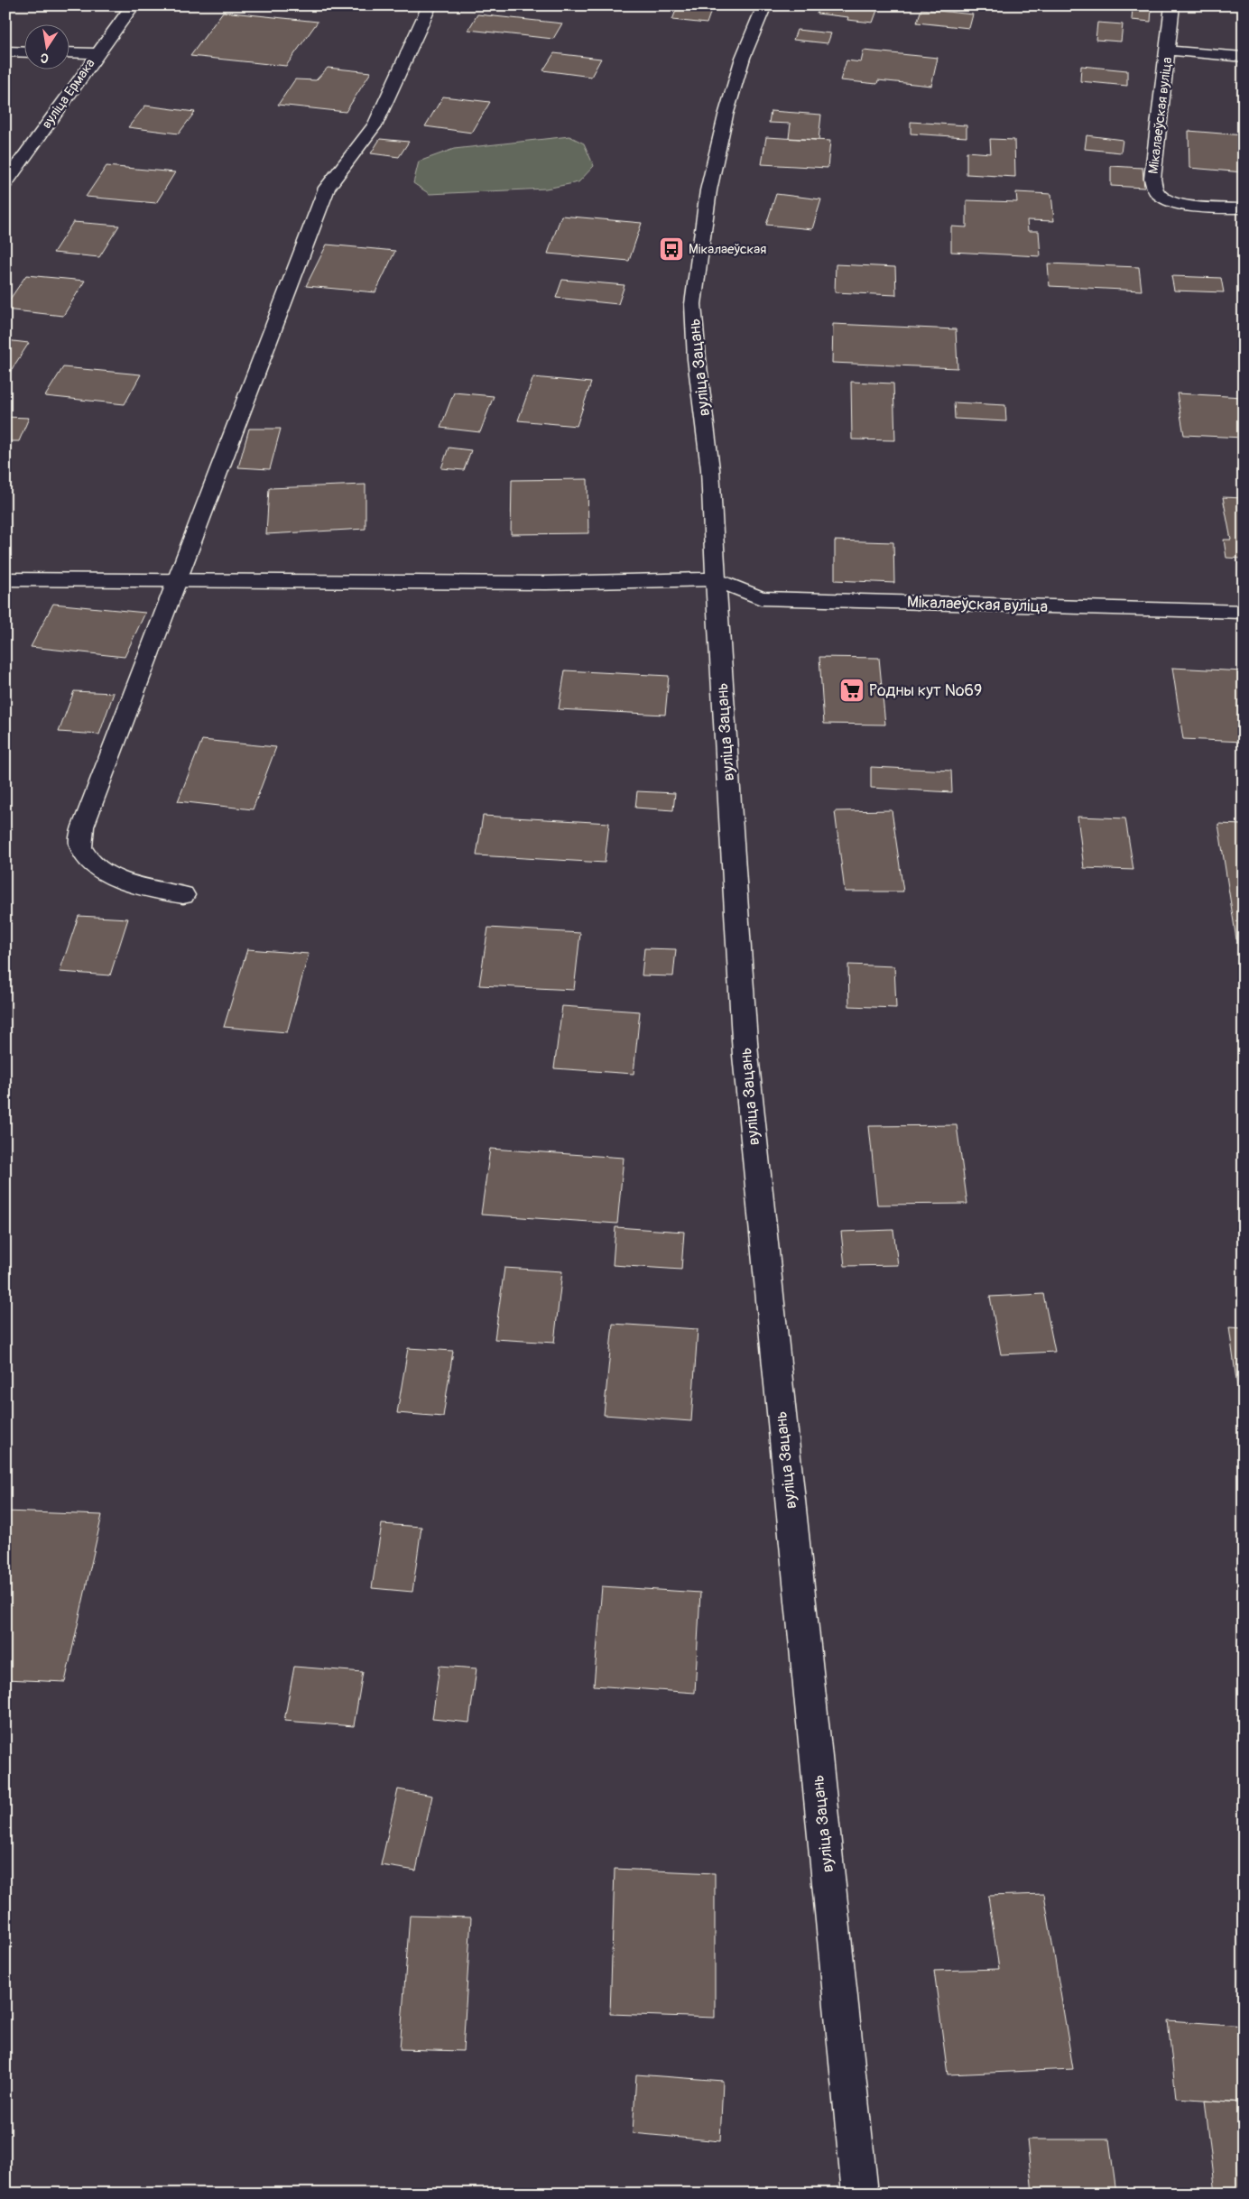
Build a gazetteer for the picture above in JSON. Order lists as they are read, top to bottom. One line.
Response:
{"streets":{"street":["вуліца Ермака","Мікалаеўская вуліца","вуліца Зацань"]},"crossings":[["Мікалаеўская вуліца","вуліца Зацань"]],"places":{"bus stop":["Мікалаеўская"],"supermarket":["Родны кут №69"]},"north":"bottom"}
